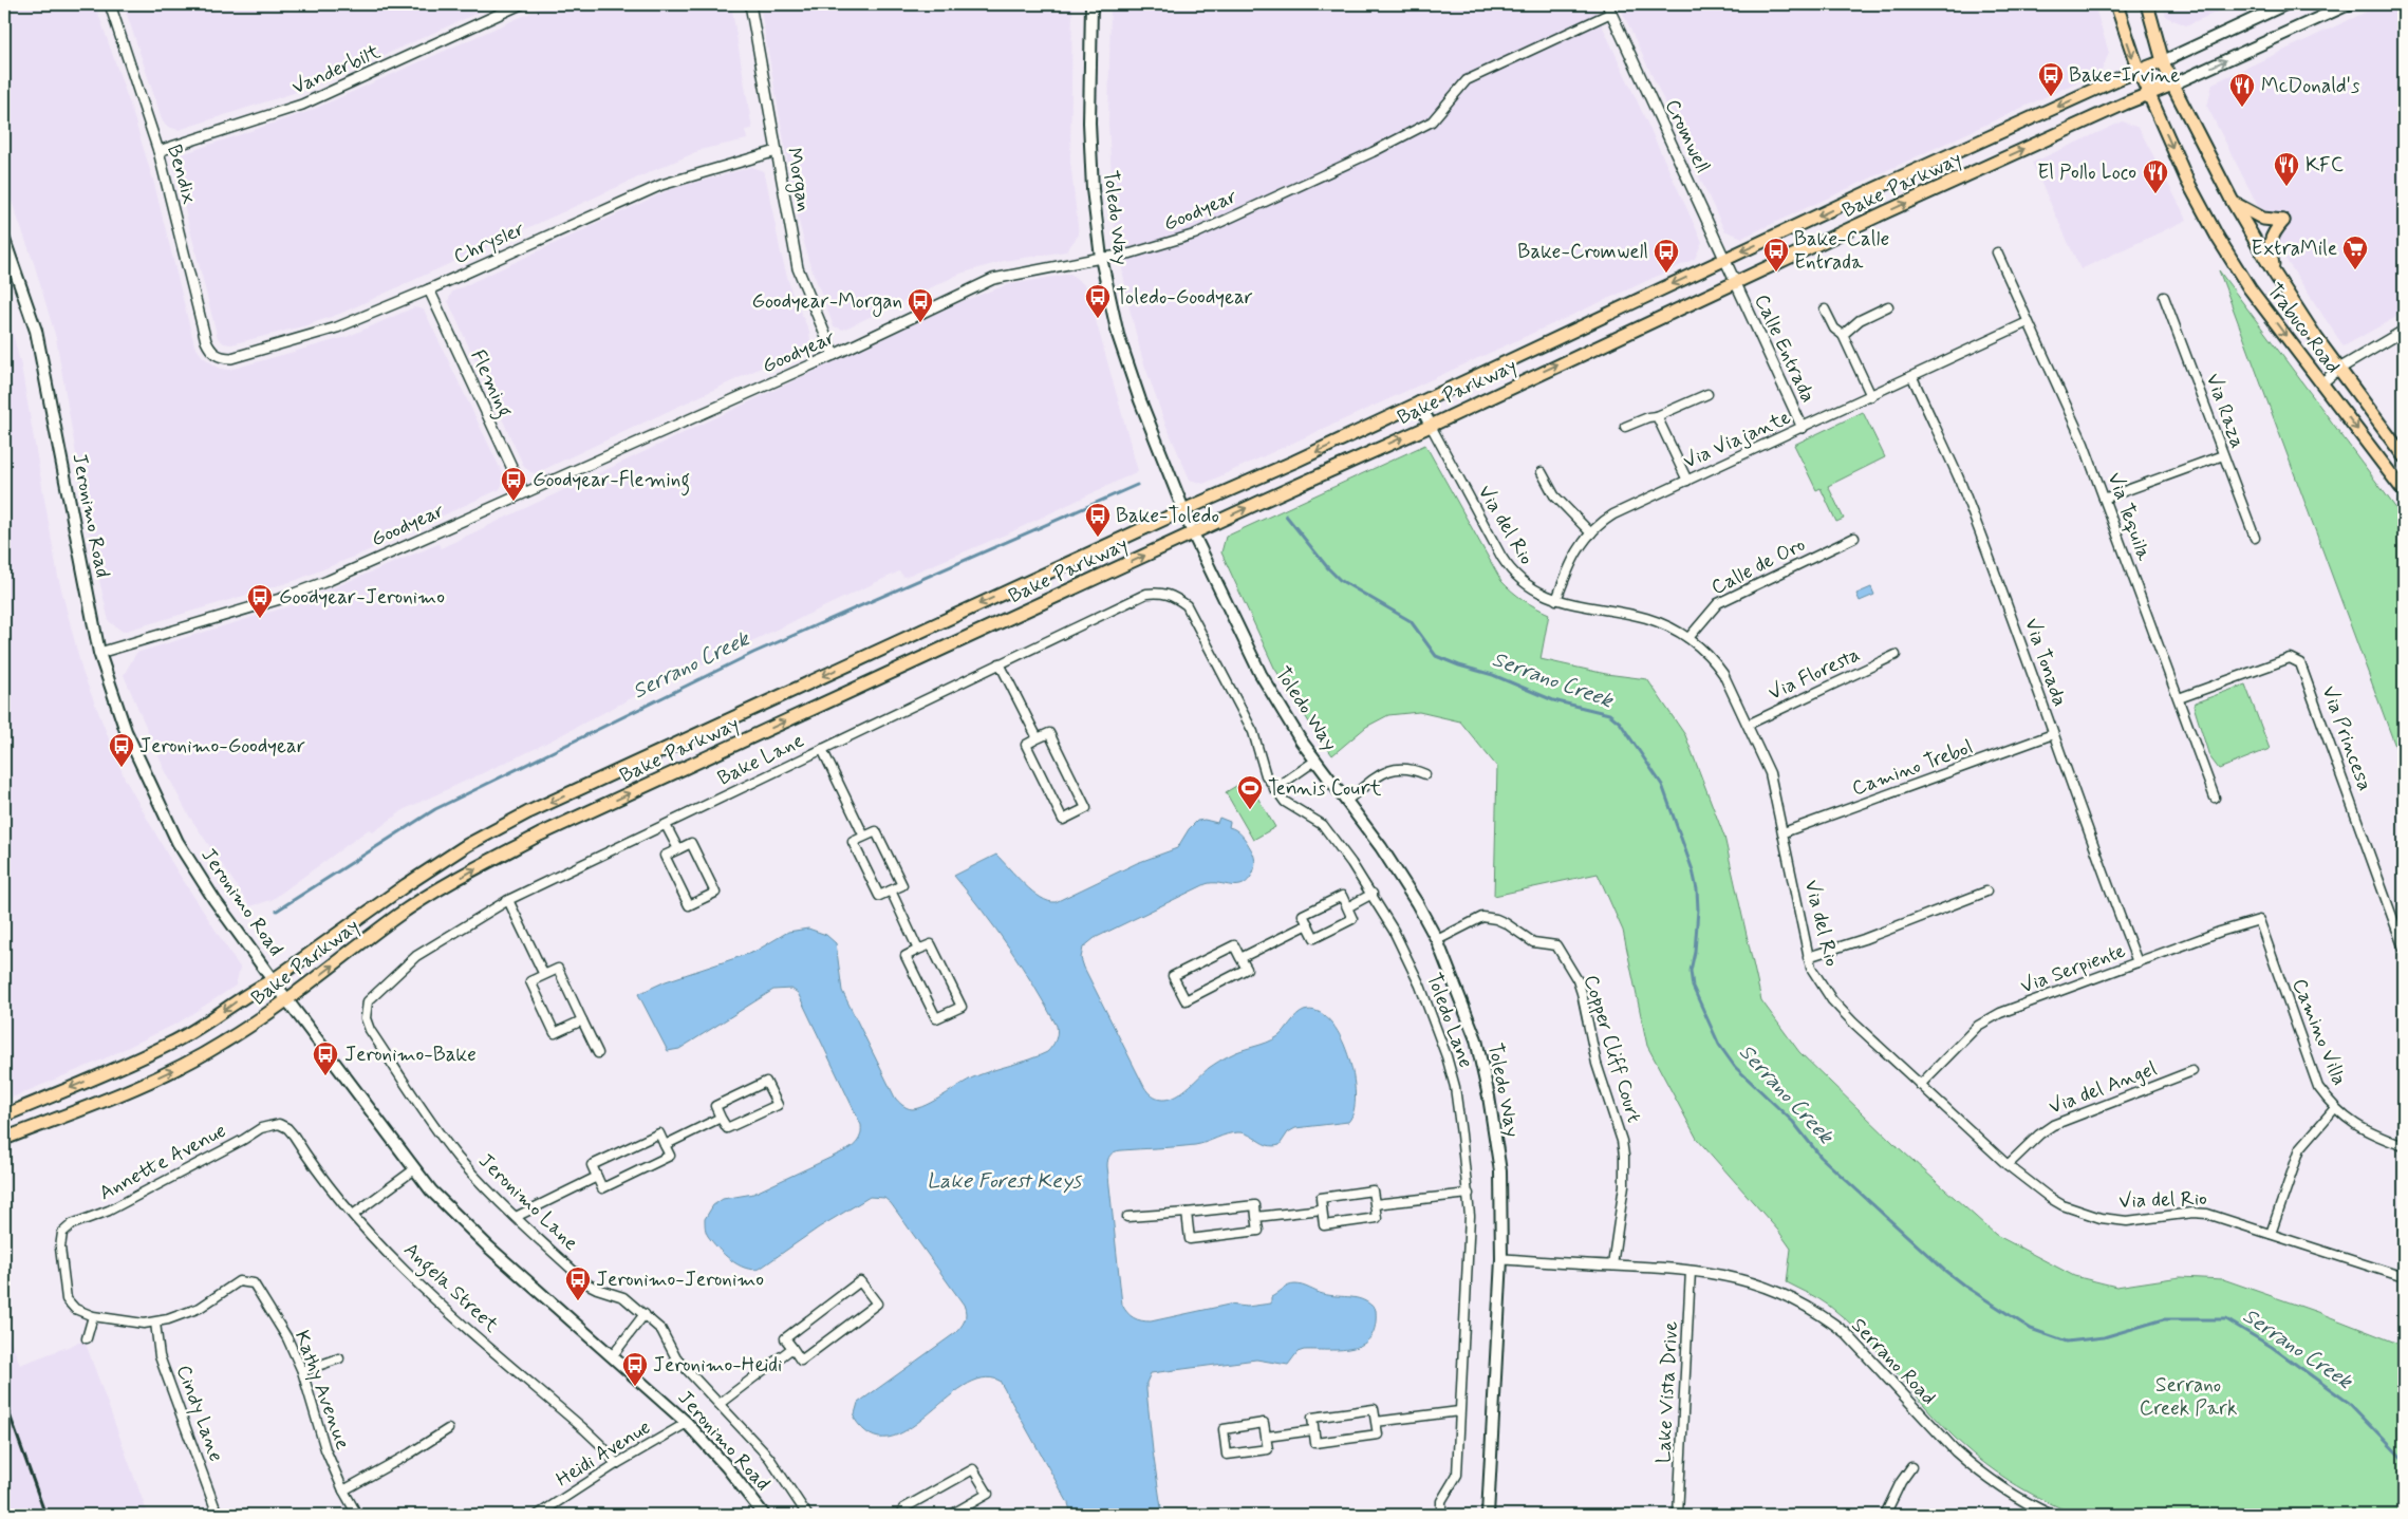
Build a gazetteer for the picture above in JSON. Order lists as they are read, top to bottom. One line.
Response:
{"streets":{"main road":["Bake Parkway","Toledo Way","Trabuco Road","Jeronimo Road"],"street":["Vanderbilt","Cromwell","Bendix","Morgan","Goodyear","Chrysler","Calle Entrada","Fleming","Via Raza","Via Viajante","Via Tequila","Via del Rio","Calle de Oro","Via Tonada","Via Floresta","Via Princesa","Bake Lane","Camino Trebol","Via Serpiente","Toledo Lane","Camino Villa","Copper Cliff Court","Via del Angel","Annette Avenue","Jeronimo Lane","Angela Street","Serrano Road","Kathy Avenue","Lake Vista Drive","Cindy Lane","Heidi Avenue"]},"crossings":[["Vanderbilt","Bendix"],["Cromwell","Bake Parkway"],["Cromwell","Goodyear"],["Cromwell","Calle Entrada"],["Bendix","Chrysler"],["Morgan","Goodyear"],["Morgan","Chrysler"],["Bake Parkway","Toledo Way"],["Bake Parkway","Trabuco Road"],["Bake Parkway","Calle Entrada"],["Bake Parkway","Jeronimo Road"],["Bake Parkway","Via del Rio"],["Goodyear","Toledo Way"],["Goodyear","Fleming"],["Goodyear","Jeronimo Road"],["Toledo Way","Copper Cliff Court"],["Toledo Way","Serrano Road"],["Chrysler","Fleming"],["Calle Entrada","Via Viajante"],["Via Viajante","Via Tequila"],["Via Viajante","Via del Rio"],["Via Viajante","Via Tonada"],["Jeronimo Road","Heidi Avenue"],["Via Tequila","Via Princesa"],["Via del Rio","Calle de Oro"],["Via del Rio","Via Floresta"],["Via del Rio","Camino Trebol"],["Via del Rio","Via Serpiente"],["Via del Rio","Via del Angel"],["Via Tonada","Camino Trebol"],["Via Tonada","Via Serpiente"],["Bake Lane","Toledo Lane"],["Bake Lane","Jeronimo Lane"],["Via Serpiente","Camino Villa"],["Copper Cliff Court","Serrano Road"],["Annette Avenue","Angela Street"],["Angela Street","Heidi Avenue"],["Serrano Road","Lake Vista Drive"],["Kathy Avenue","Cindy Lane"]],"water":["Serrano Creek","Lake Forest Keys"],"parks":["Serrano Creek Park"],"places":{"bus stop":["Bake-Irvine","Bake-Calle Entrada","Bake-Cromwell","Toledo-Goodyear","Goodyear-Morgan","Goodyear-Fleming","Bake-Toledo","Goodyear-Jeronimo","Jeronimo-Goodyear","Jeronimo-Bake","Jeronimo-Jeronimo","Jeronimo-Heidi"],"restaurant":["McDonald's","KFC","El Pollo Loco"],"supermarket":["ExtraMile"],"sports":["Tennis Court"]}}
